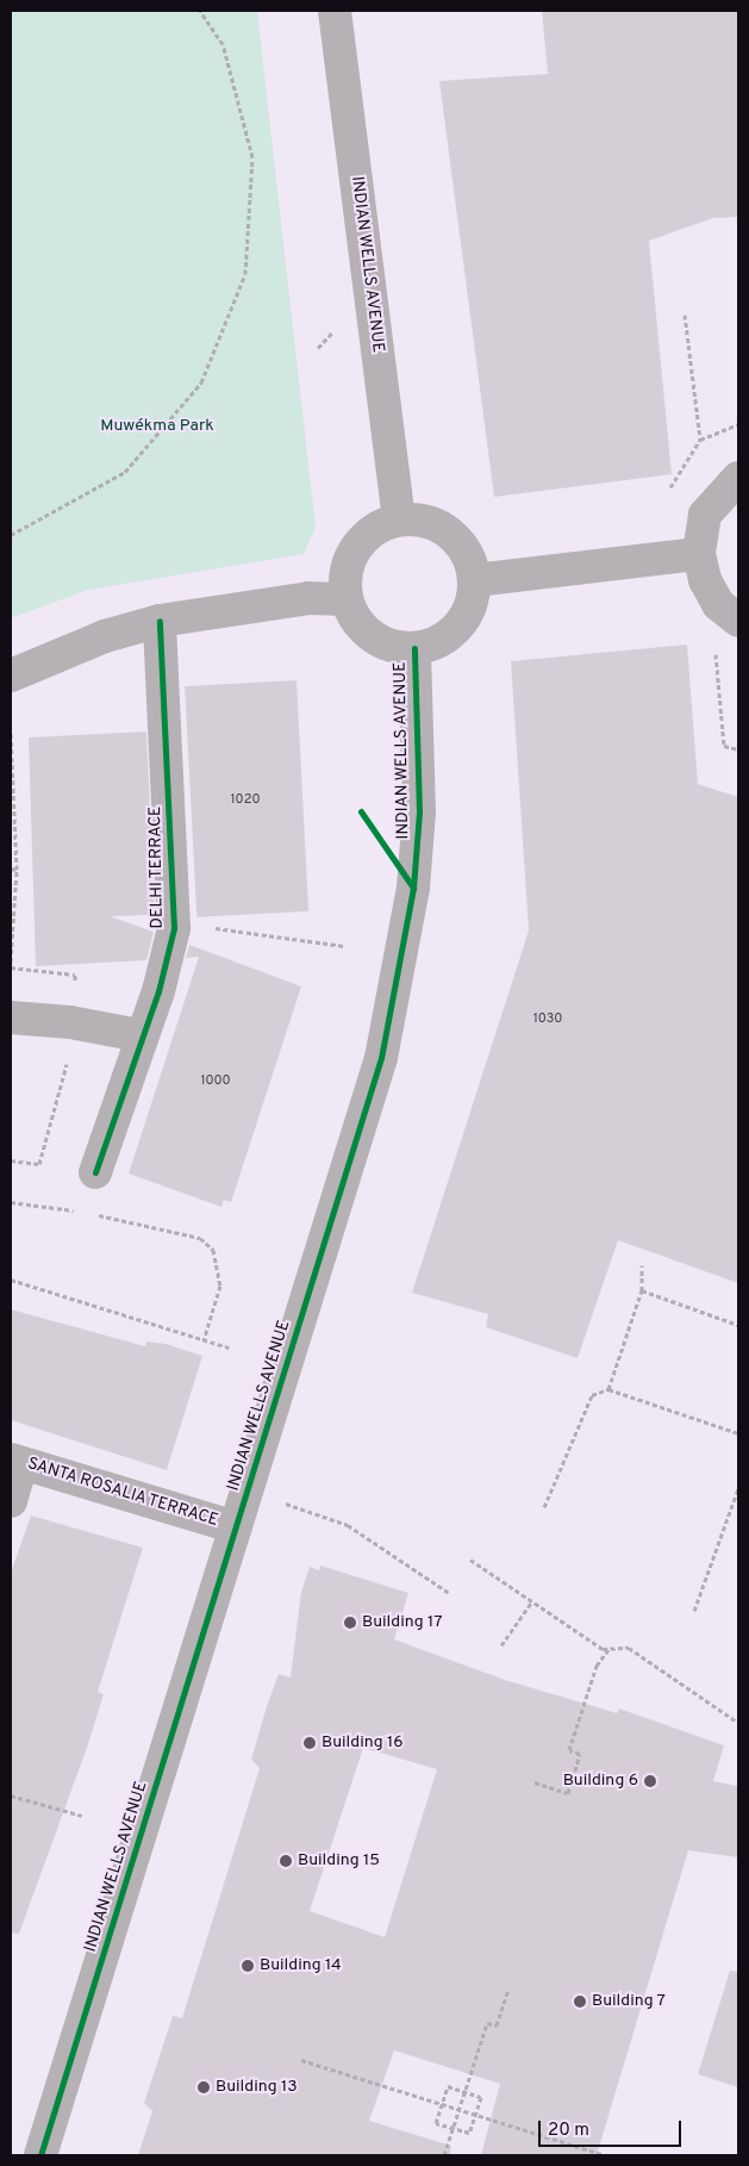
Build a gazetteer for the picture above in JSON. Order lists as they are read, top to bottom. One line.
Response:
{"streets":{"street":["INDIAN WELLS AVENUE","DELHI TERRACE","SANTA ROSALIA TERRACE"]},"crossings":[["INDIAN WELLS AVENUE","SANTA ROSALIA TERRACE"]],"parks":["Muwékma Park"],"places":["Building 17","Building 16","Building 6","Building 15","Building 14","Building 7","Building 13"],"house_numbers":["1020","1030","1000"],"scale_bar":"20 m"}
